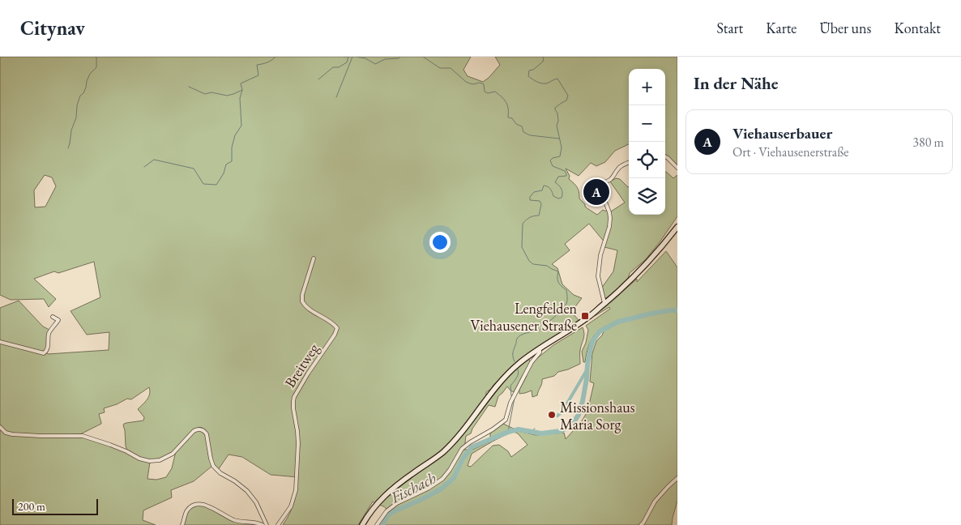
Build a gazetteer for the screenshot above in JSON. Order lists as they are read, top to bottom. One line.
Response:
{"streets":{"street":["Breitweg"]},"water":["Fischach"],"places":{"transit":["Lengfelden Viehausener Straße"],"other":["Missionshaus Maria Sorg"]},"scale_bar":"200 m","page":{"header":"Citynav","nav":["Start","Karte","Über uns","Kontakt"],"heading":"In der Nähe","map_buttons":["+","−"],"list":[{"mark":"A","name":"Viehauserbauer","note":"Ort · Viehausenerstraße","value":"380 m"}],"pins":"A","scale":"200 m"}}
